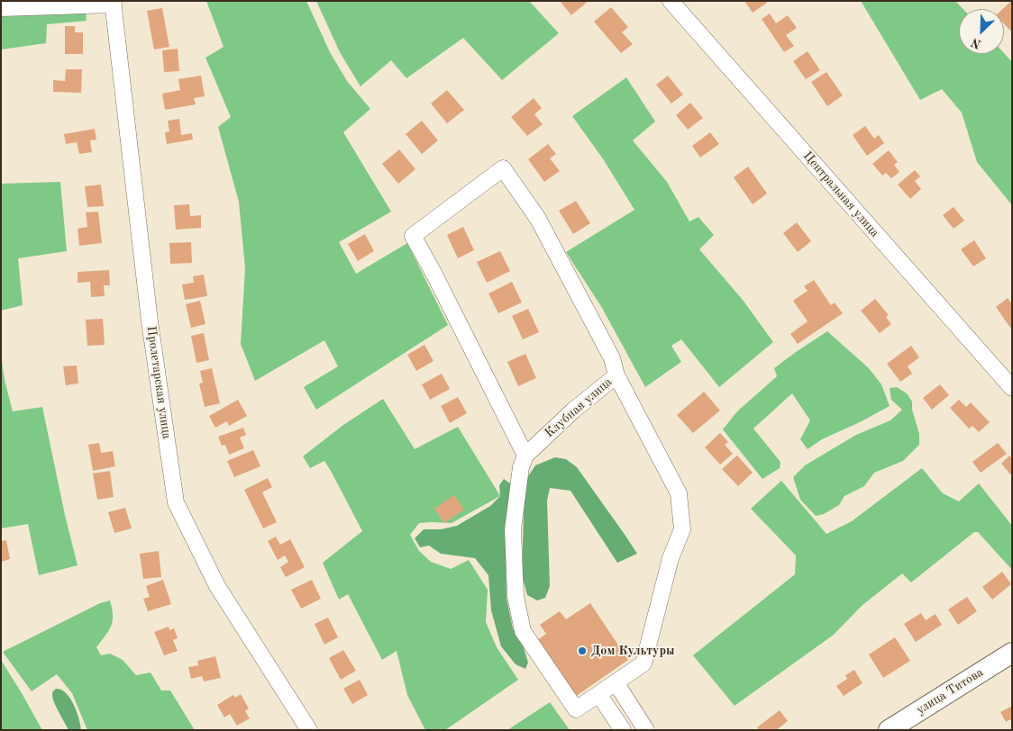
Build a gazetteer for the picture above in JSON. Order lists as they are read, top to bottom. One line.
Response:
{"streets":{"main road":["улица Титова"],"street":["Центральная улица","Пролетарская улица","Клубная улица"]},"places":["Дом Культуры"],"north":"bottom left"}
